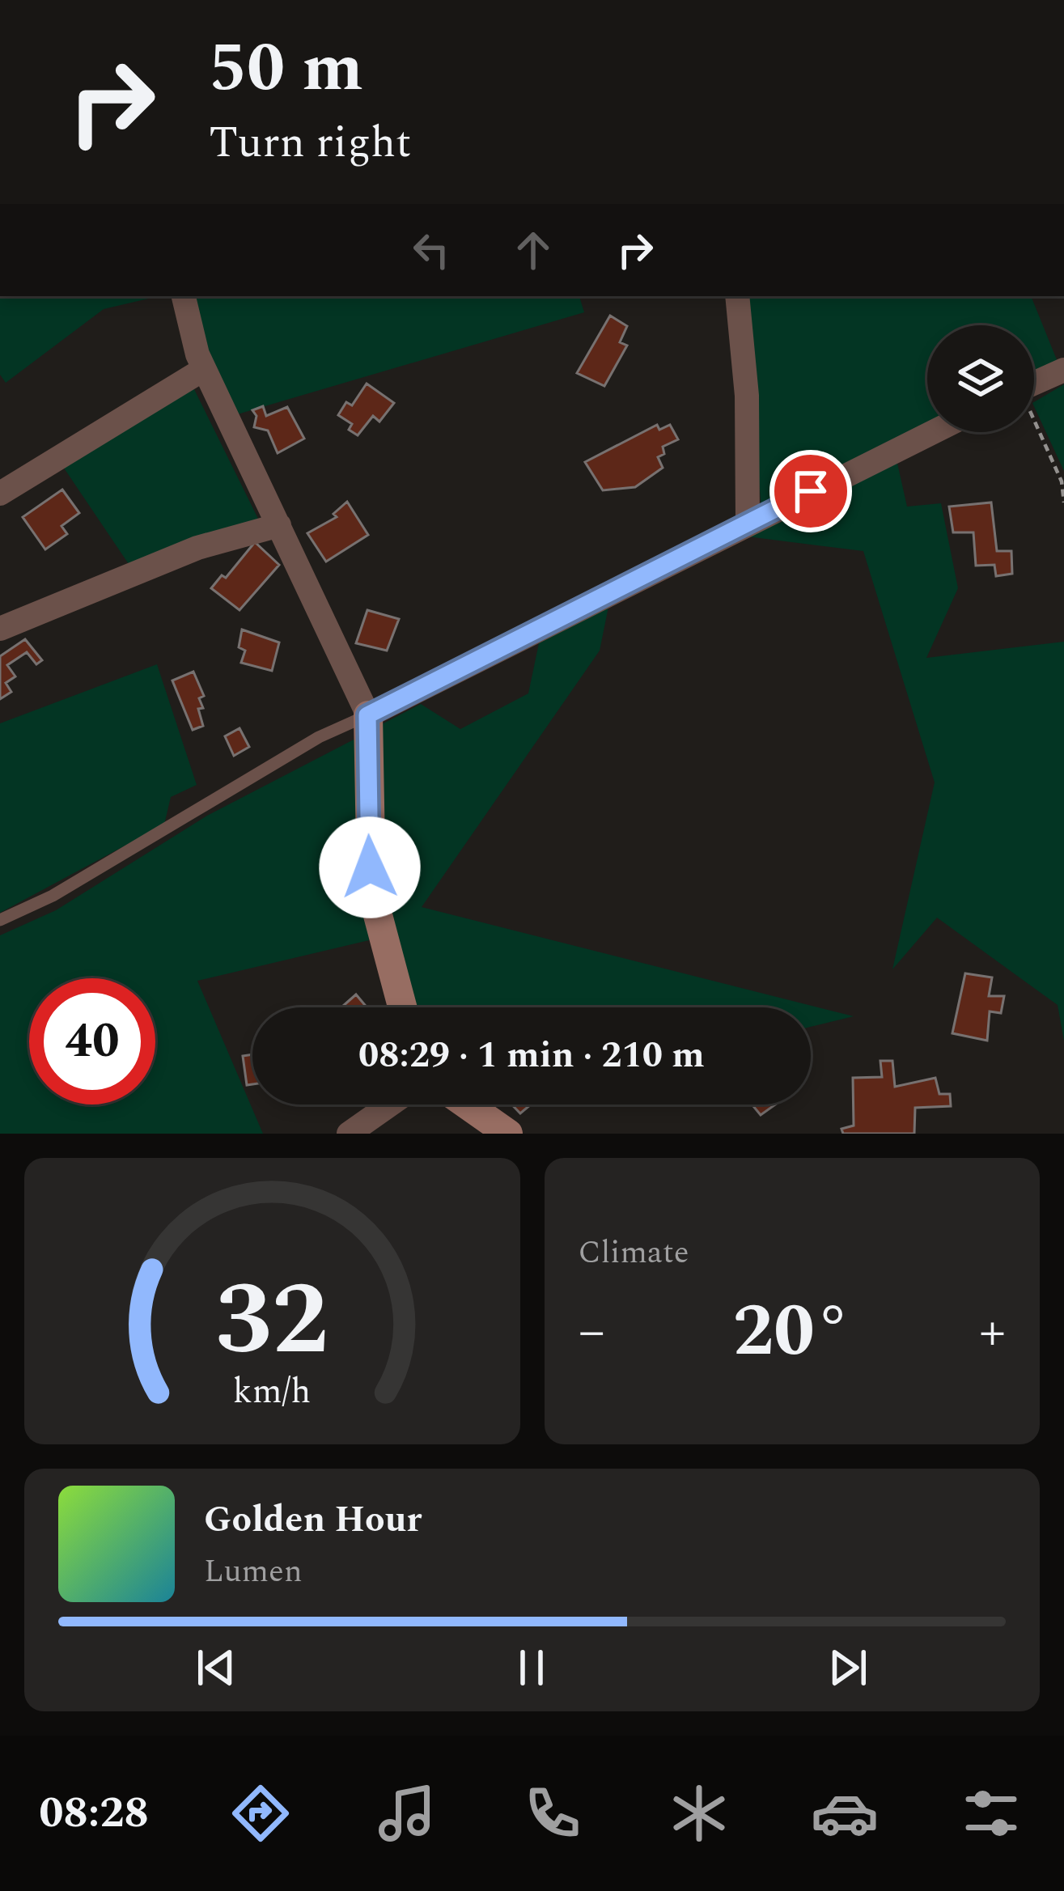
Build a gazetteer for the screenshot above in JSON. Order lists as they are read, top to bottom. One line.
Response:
{"page":{"turn":["50 m","Turn right"],"limit":"40","trip":"08:29 · 1 min · 210 m","tile":"Climate","heat":["−","20°","+"],"song":["Golden Hour","Lumen"],"tabs":"08:28","gauge":["32","km/h"]}}
